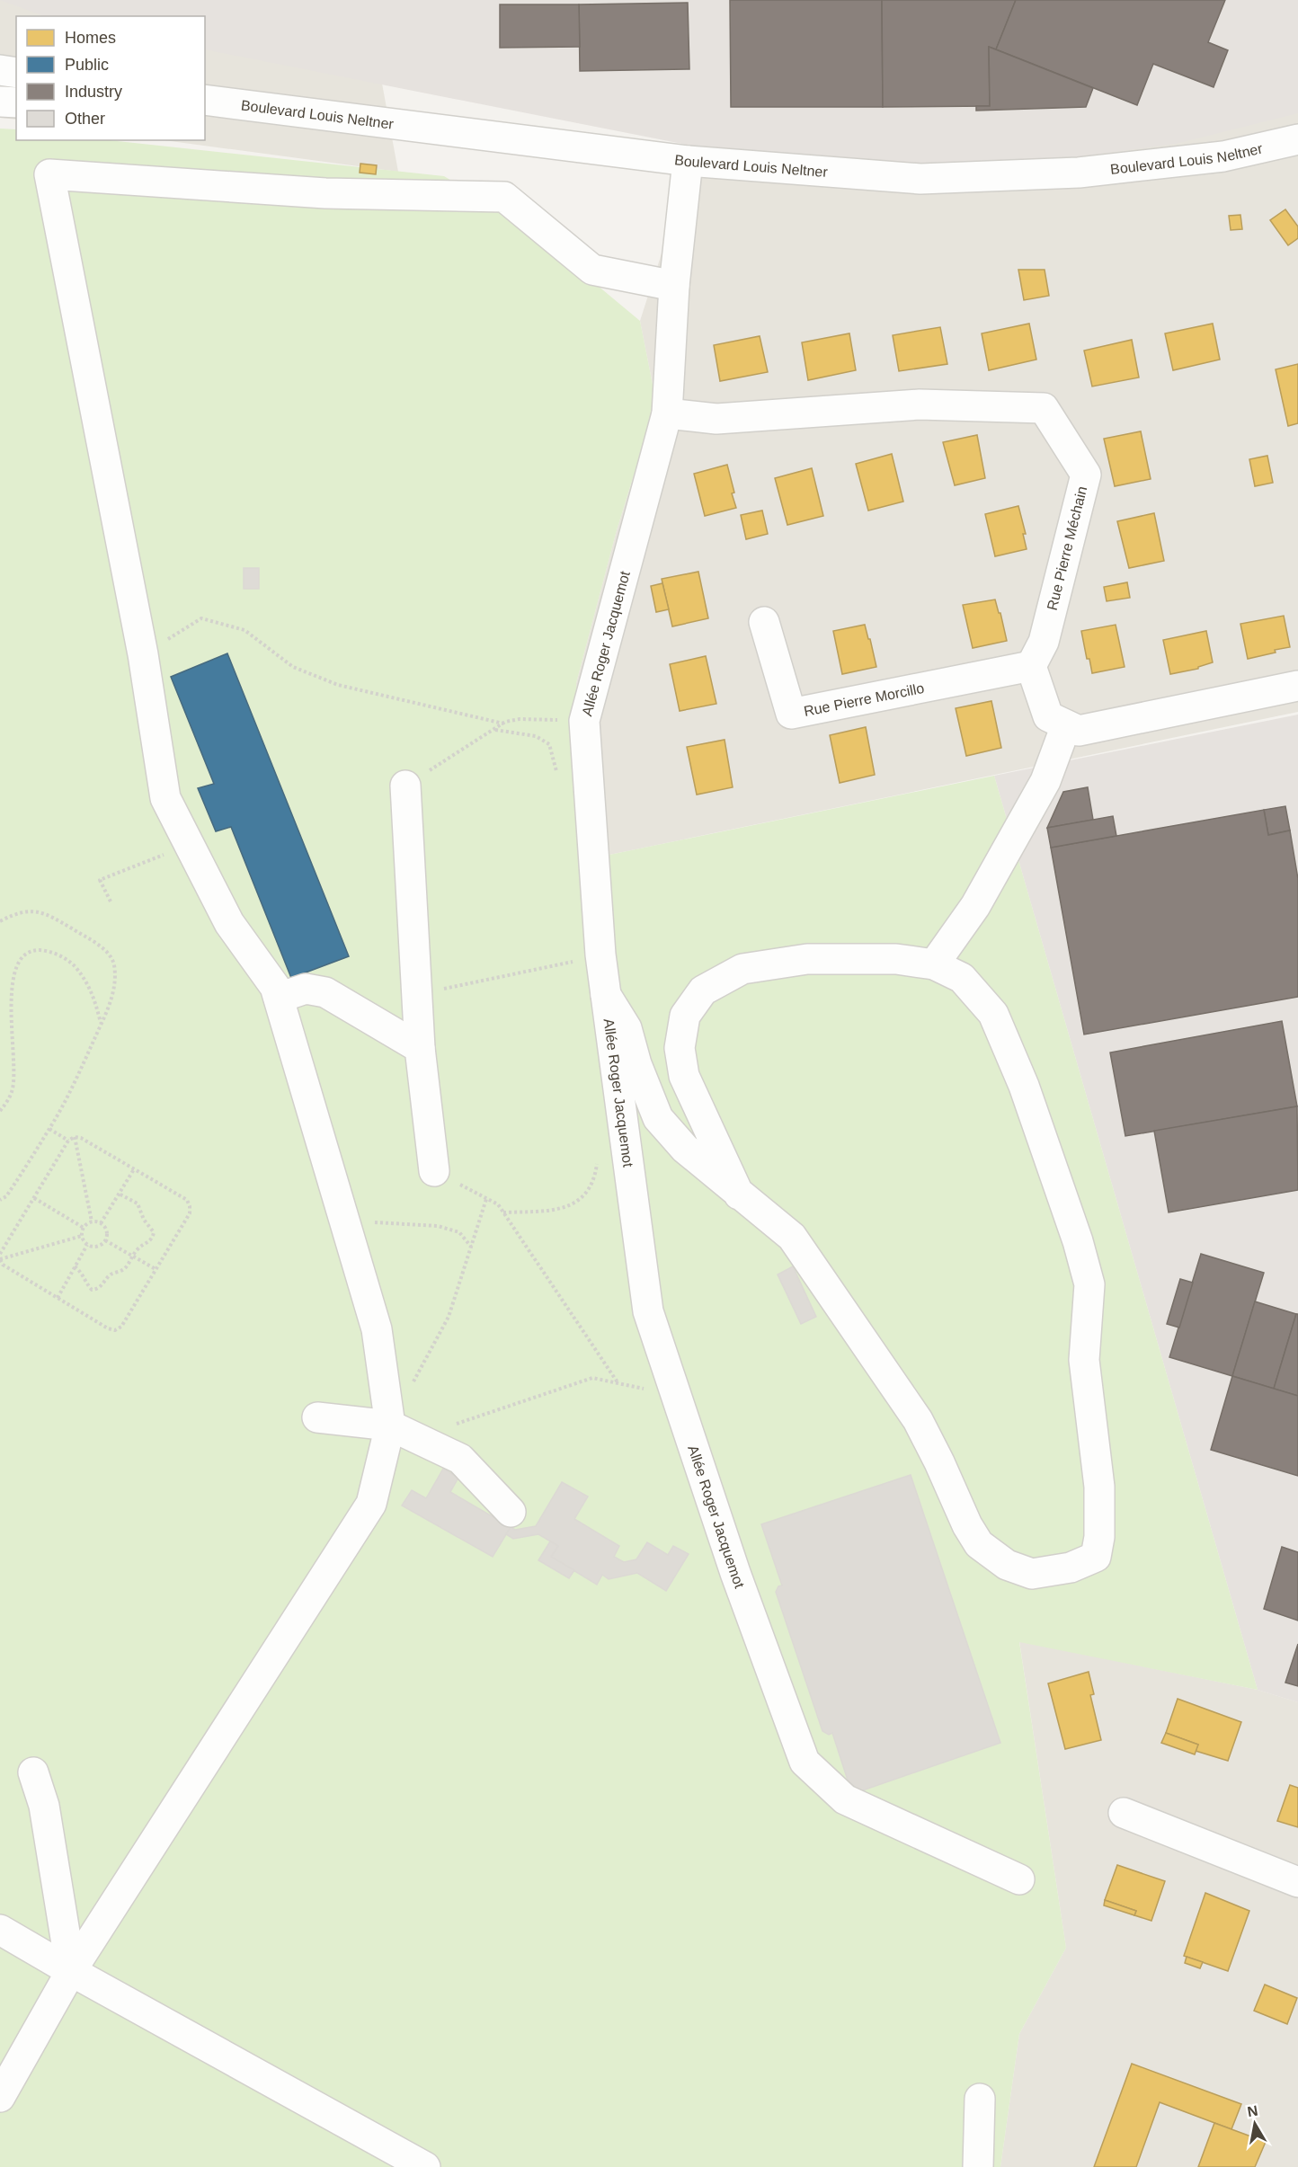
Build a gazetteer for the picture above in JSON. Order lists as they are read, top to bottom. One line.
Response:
{"streets":{"street":["Boulevard Louis Neltner","Rue Pierre Méchain","Allée Roger Jacquemot","Rue Pierre Morcillo"]},"crossings":[["Boulevard Louis Neltner","Allée Roger Jacquemot"],["Rue Pierre Méchain","Allée Roger Jacquemot"],["Rue Pierre Méchain","Rue Pierre Morcillo"]],"legend":["Homes","Public","Industry","Other"],"north":"top"}
